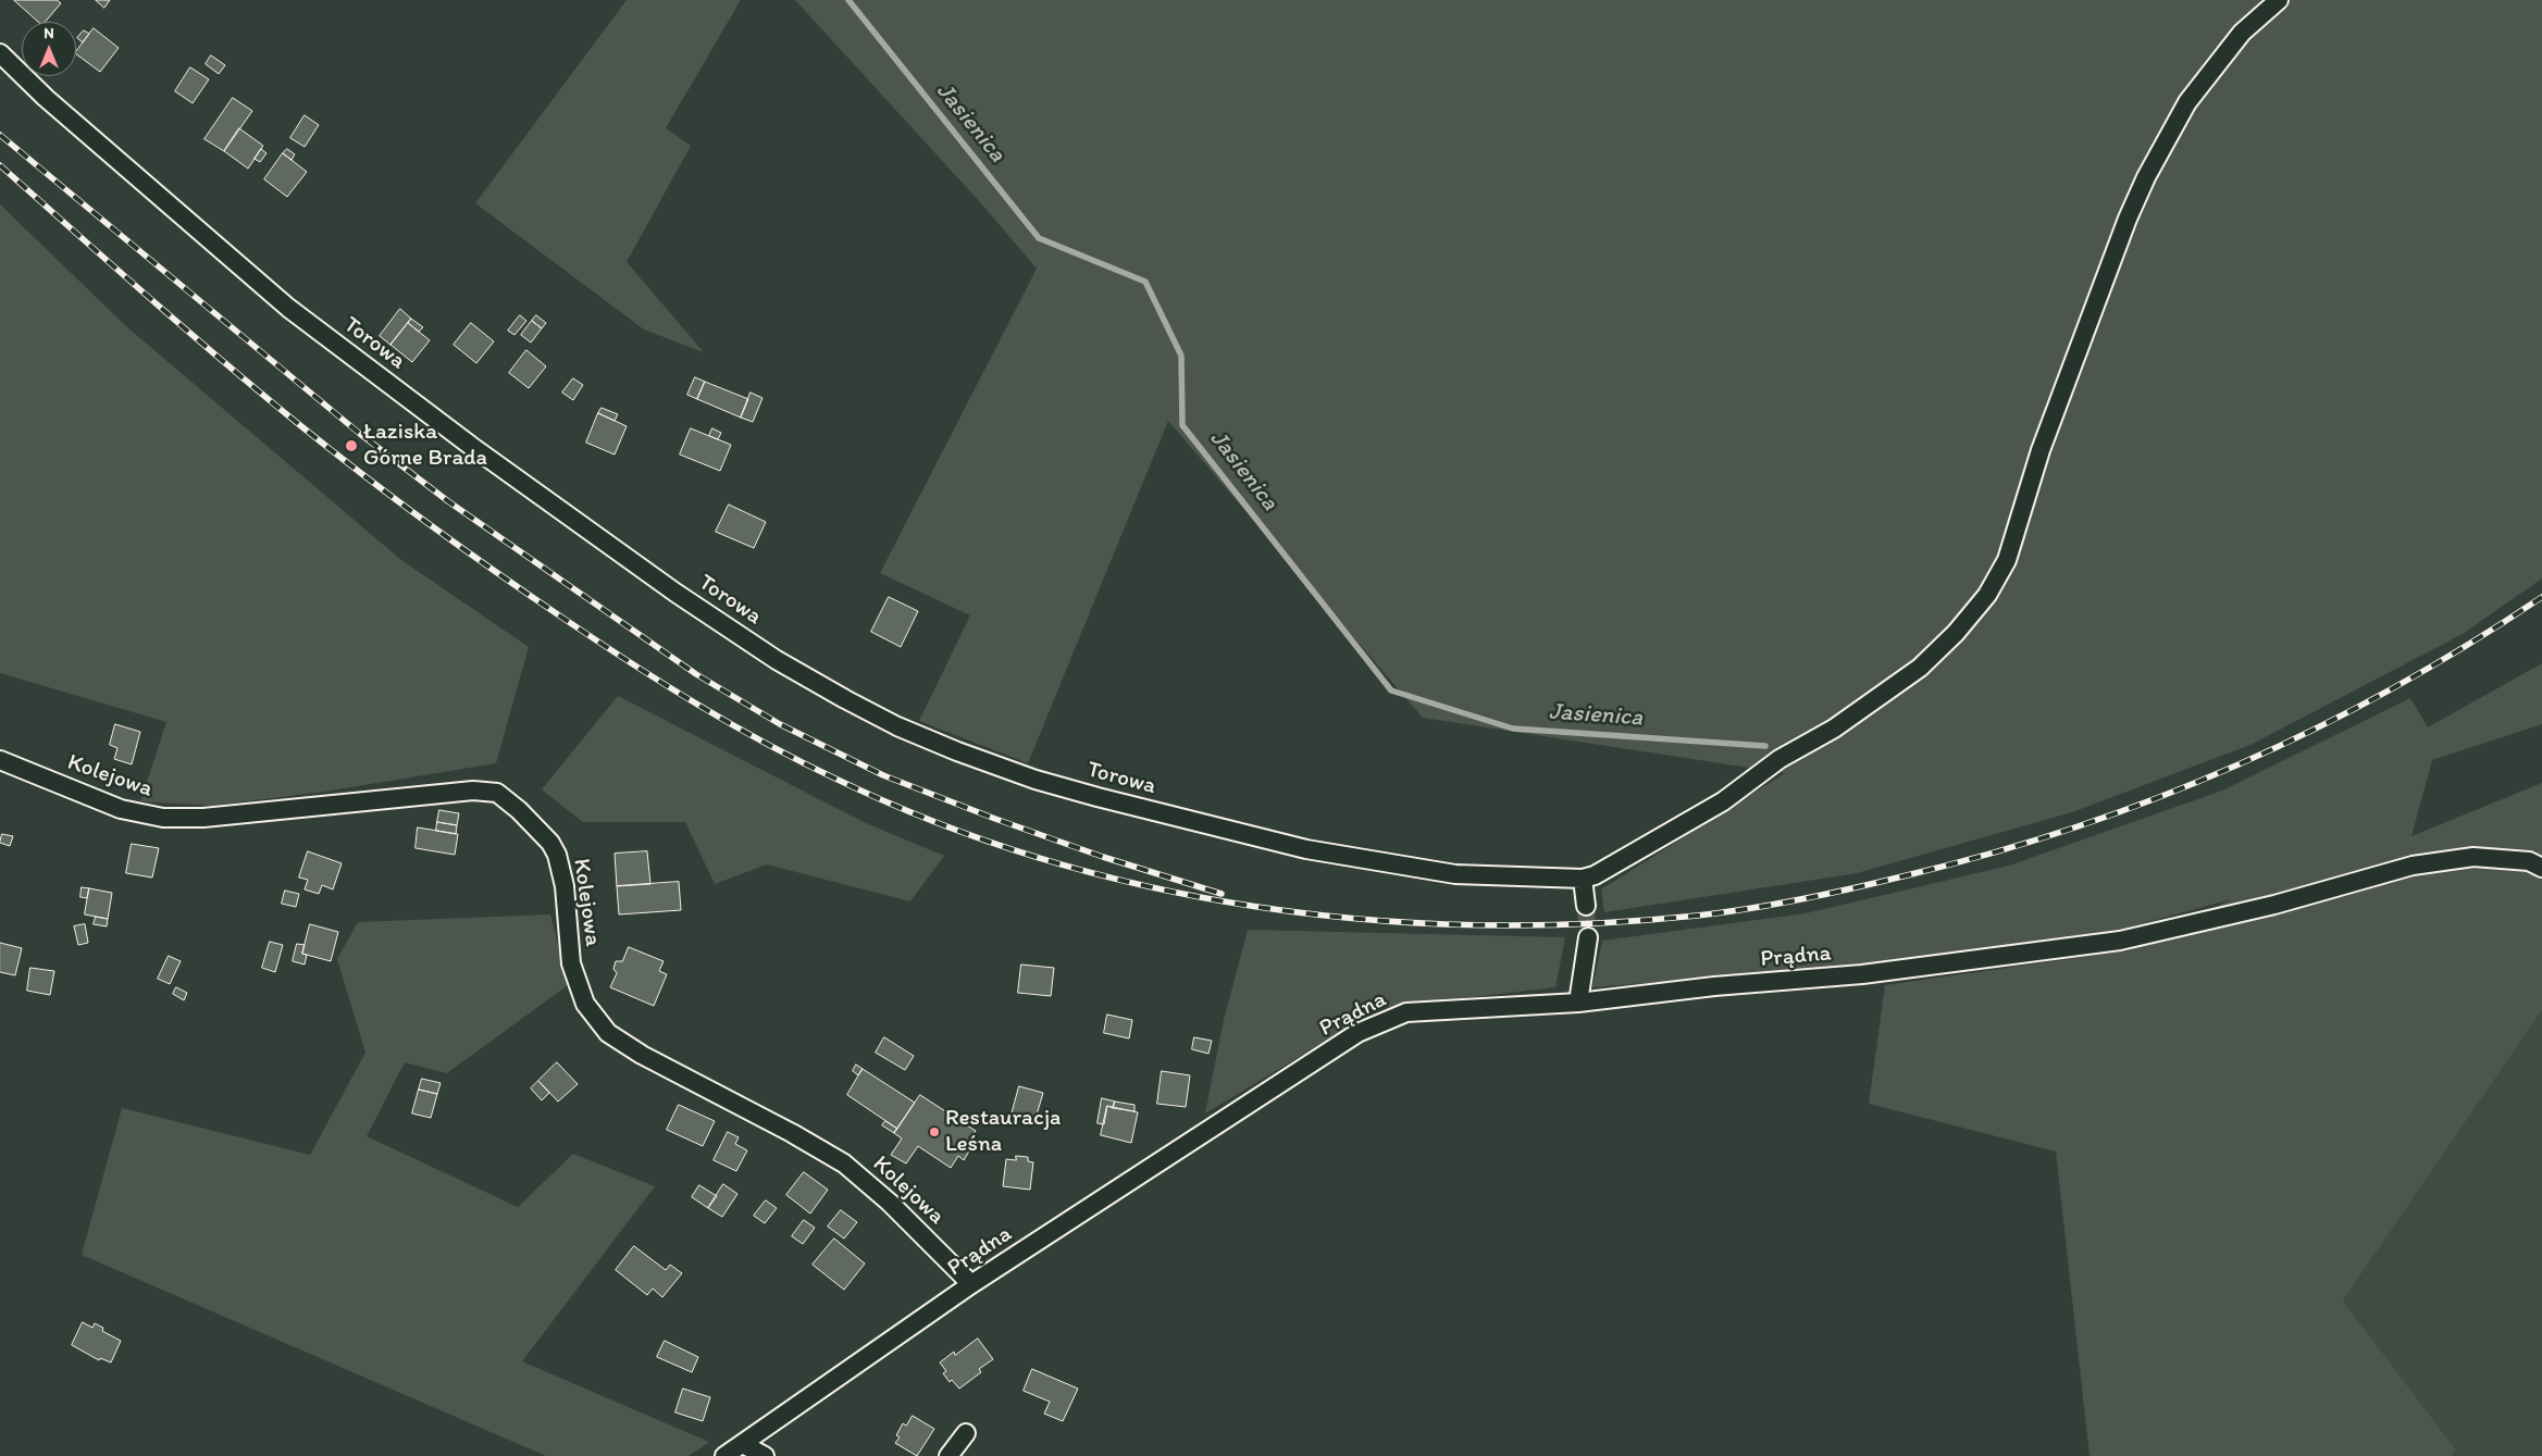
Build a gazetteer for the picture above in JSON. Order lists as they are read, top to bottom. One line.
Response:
{"streets":{"street":["Torowa","Kolejowa","Prądna"]},"crossings":[["Kolejowa","Prądna"]],"water":["Jasienica"],"places":["Łaziska Górne Brada","Restauracja Leśna"],"north":"top"}
